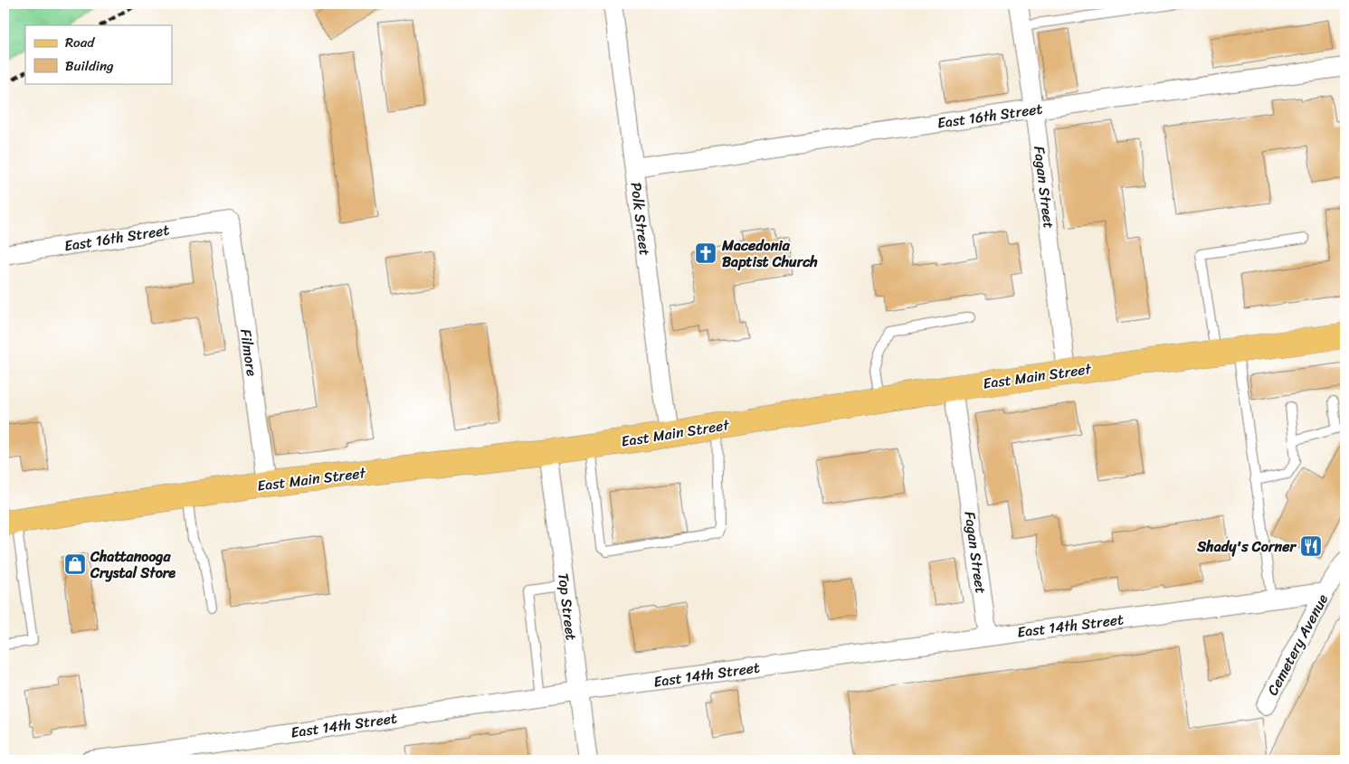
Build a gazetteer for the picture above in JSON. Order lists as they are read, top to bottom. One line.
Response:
{"streets":{"main road":["East Main Street"],"street":["East 16th Street","Fagan Street","Polk Street","Filmore","Top Street","East 14th Street","Cemetery Avenue"]},"crossings":[["East 16th Street","Fagan Street"],["East 16th Street","Polk Street"],["East 16th Street","Filmore"],["Fagan Street","East Main Street"],["Fagan Street","East 14th Street"],["Polk Street","East Main Street"],["Filmore","East Main Street"],["East Main Street","Top Street"],["Top Street","East 14th Street"],["East 14th Street","Cemetery Avenue"]],"places":{"church":["Macedonia Baptist Church"],"restaurant":["Shady's Corner"],"shop":["Chattanooga Crystal Store"]},"legend":["Road","Building"]}
